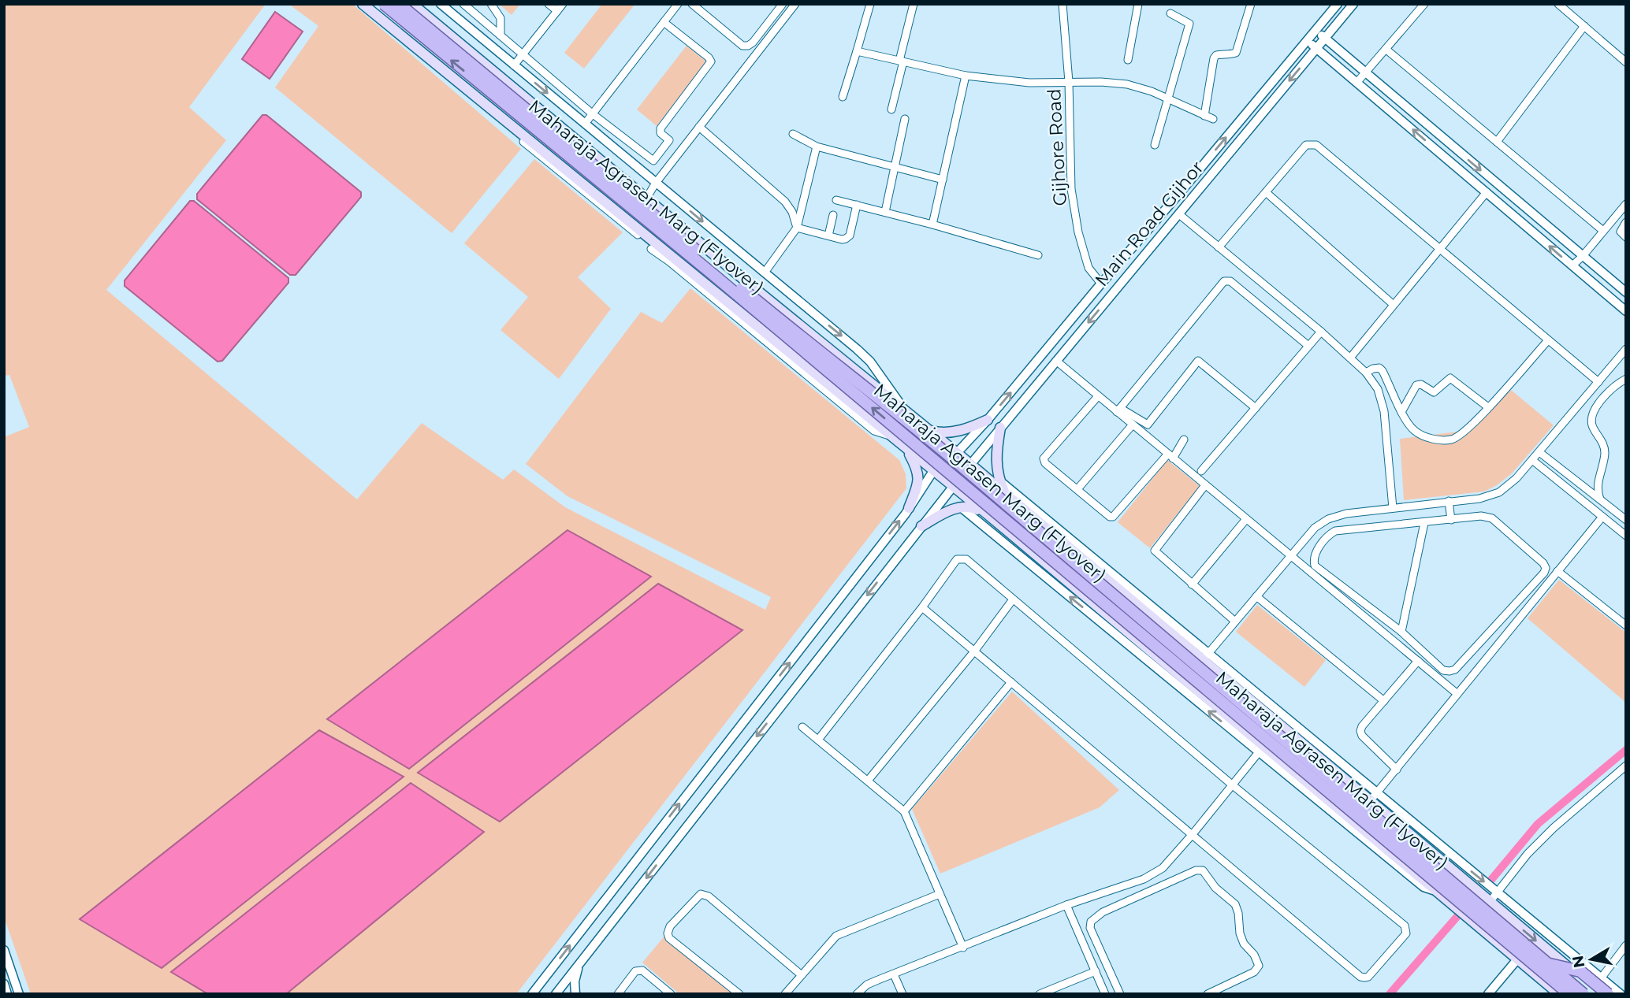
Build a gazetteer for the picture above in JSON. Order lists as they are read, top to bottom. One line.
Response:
{"streets":{"main road":["Maharaja Agrasen Marg (Flyover)"],"street":["Gijhore Road","Main Road Gijhor"]},"crossings":[["Gijhore Road","Main Road Gijhor"]],"north":"left"}
